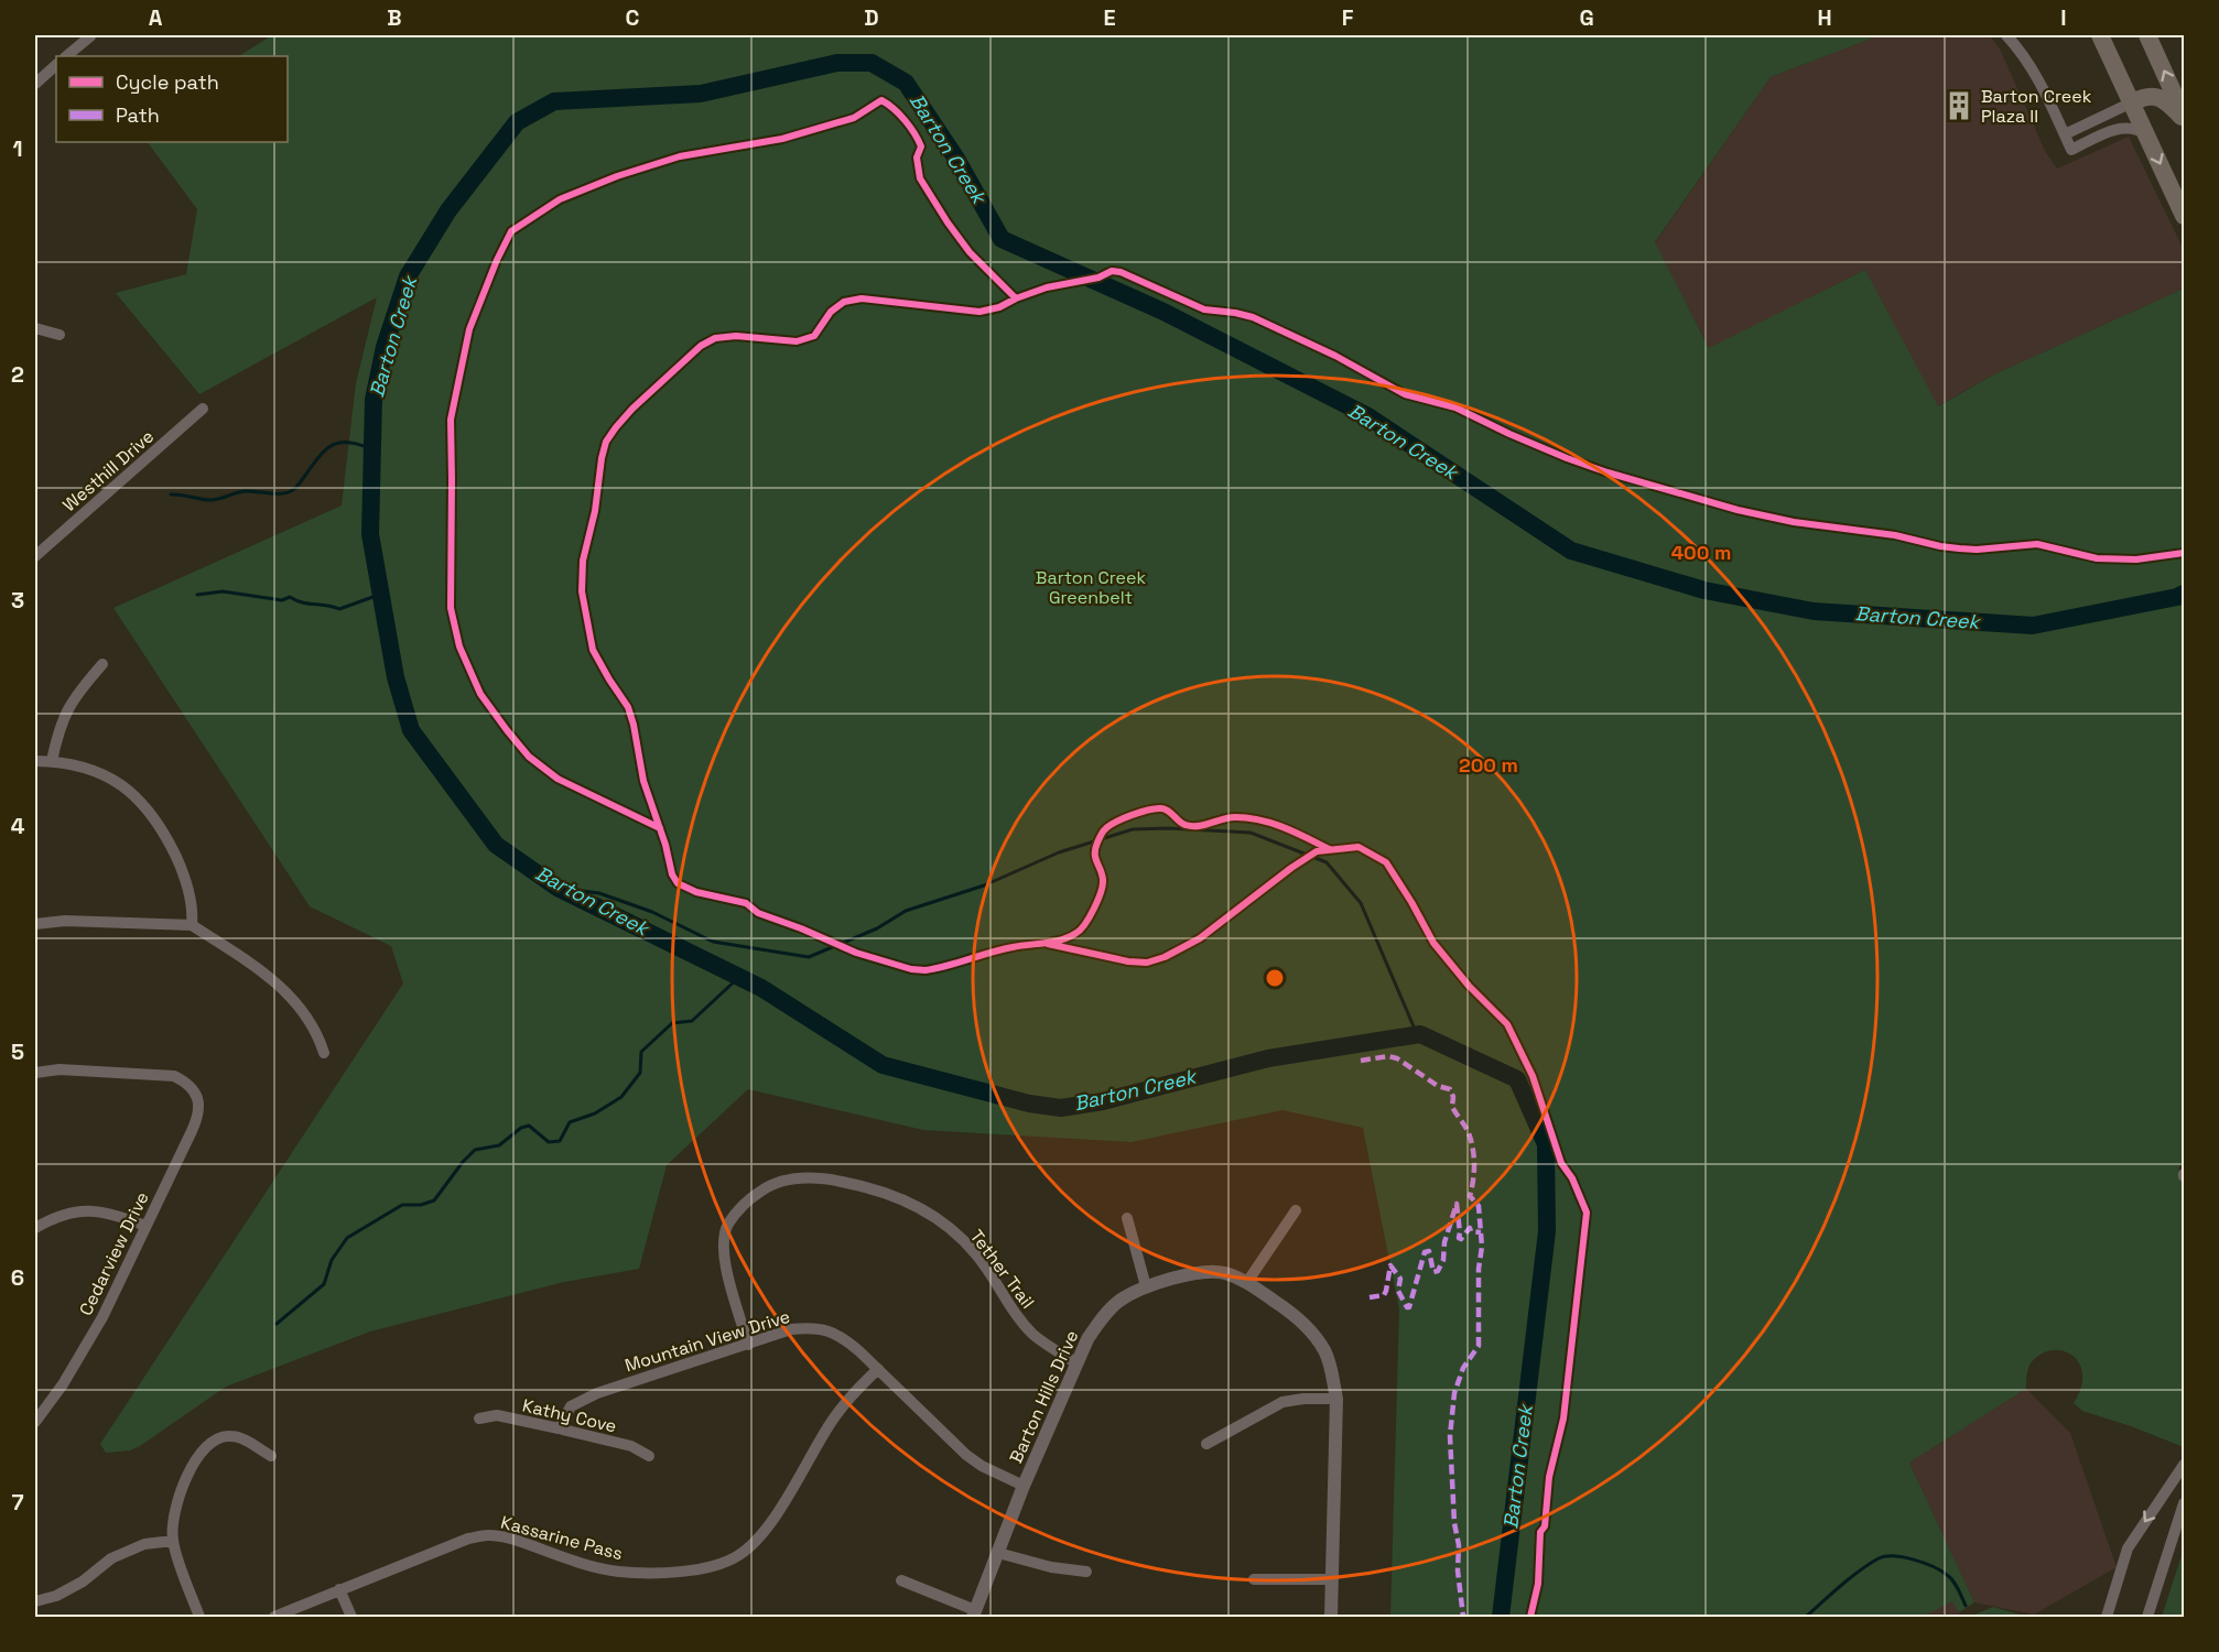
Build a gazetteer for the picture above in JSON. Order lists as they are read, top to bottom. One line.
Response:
{"streets":{"street":["Westhill Drive","Cedarview Drive","Tether Trail","Mountain View Drive","Barton Hills Drive","Kathy Cove","Kassarine Pass"]},"crossings":[["Tether Trail","Mountain View Drive"],["Tether Trail","Barton Hills Drive"],["Mountain View Drive","Barton Hills Drive"],["Mountain View Drive","Kathy Cove"],["Mountain View Drive","Kassarine Pass"]],"water":["Barton Creek"],"parks":["Barton Creek Greenbelt"],"places":{"building":["Barton Creek Plaza II"]},"legend":["Cycle path","Path"],"grid":{"columns":["A","B","C","D","E","F","G","H","I"],"rows":["1","2","3","4","5","6","7"]},"rings":["400 m","200 m"]}
